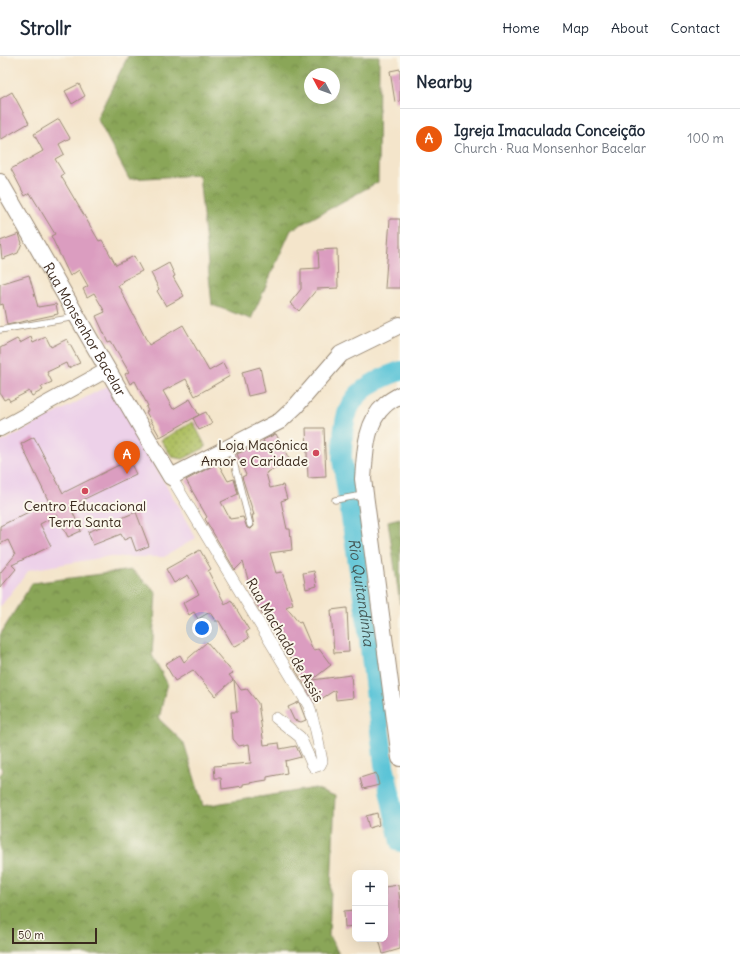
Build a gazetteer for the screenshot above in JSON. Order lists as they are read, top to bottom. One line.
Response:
{"streets":{"main road":["Rua Monsenhor Bacelar"],"street":["Rua Machado de Assis"]},"crossings":[["Rua Monsenhor Bacelar","Rua Machado de Assis"]],"water":["Rio Quitandinha"],"places":["Loja Maçônica Amor e Caridade","Centro Educacional Terra Santa"],"scale_bar":"50 m","north":"top left","page":{"header":"Strollr","nav":["Home","Map","About","Contact"],"heading":"Nearby","list":[{"mark":"A","name":"Igreja Imaculada Conceição","note":"Church · Rua Monsenhor Bacelar","value":"100 m"}],"pins":"A","map_buttons":["+","−"],"scale":"50 m"}}
